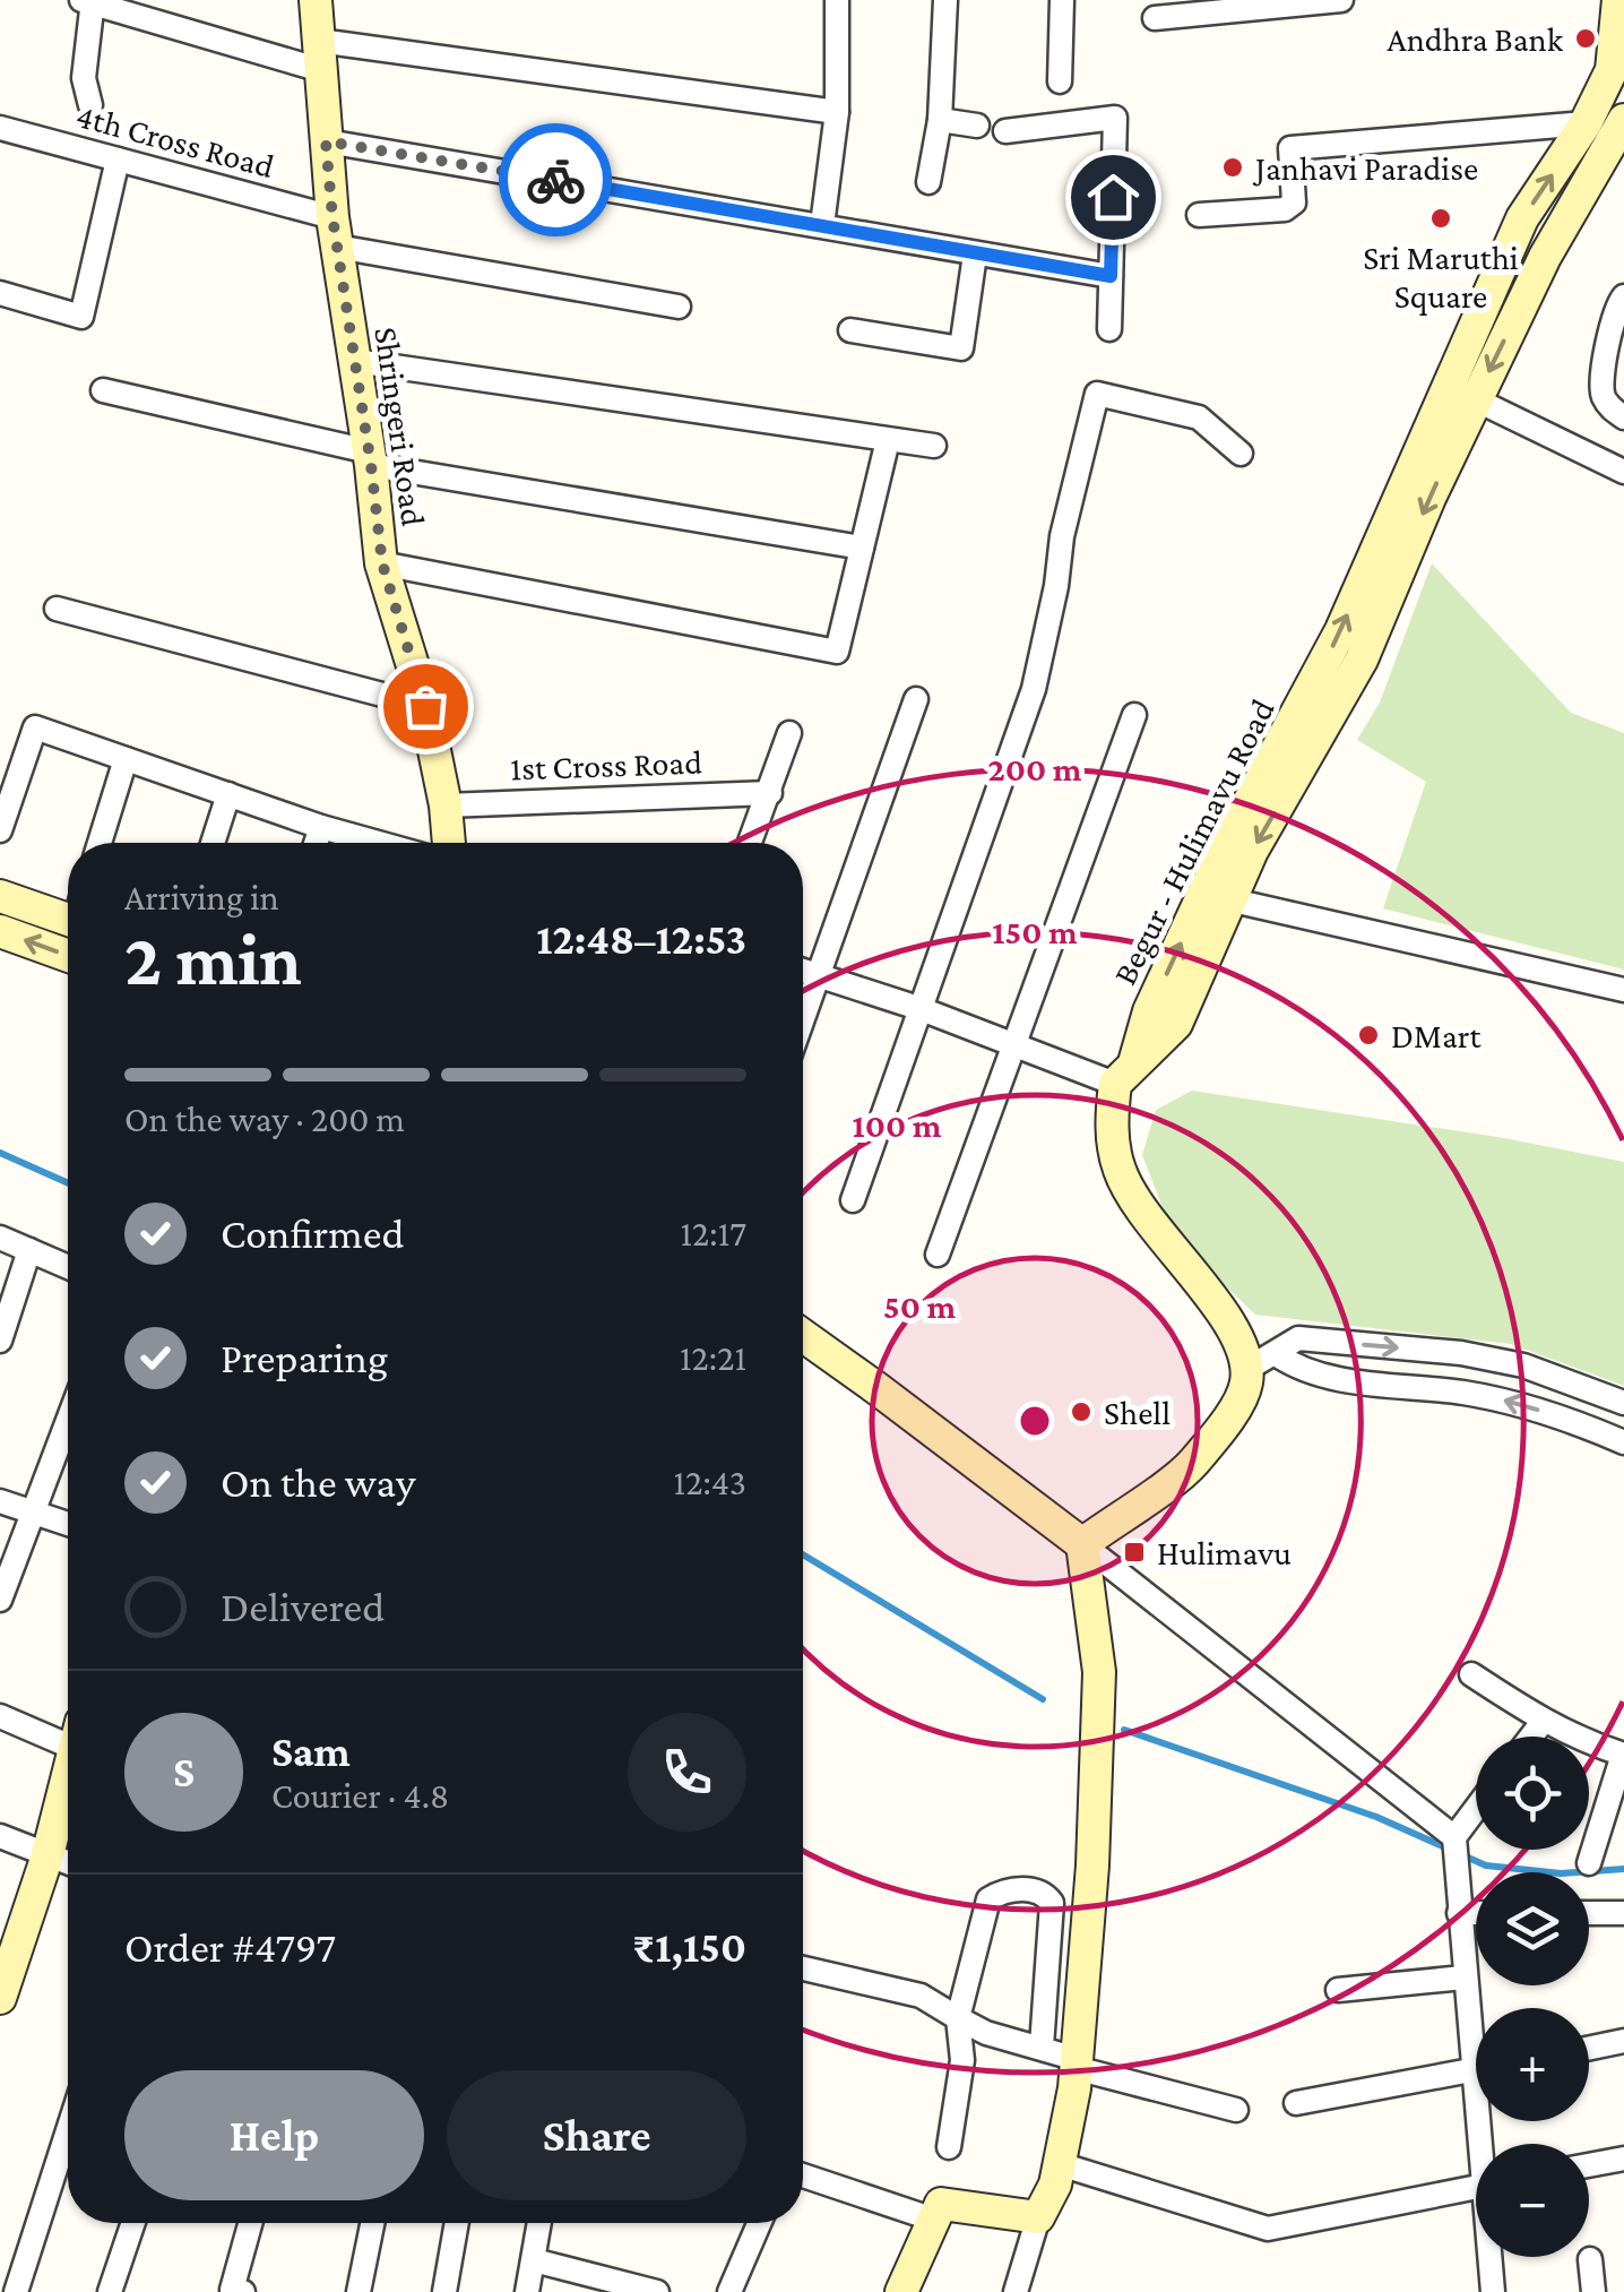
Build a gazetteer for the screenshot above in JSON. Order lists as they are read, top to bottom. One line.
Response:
{"streets":{"main road":["Shringeri Road","Begur - Hulimavu Road"],"street":["4th Cross Road","1st Cross Road"]},"crossings":[["4th Cross Road","Shringeri Road"],["Shringeri Road","1st Cross Road"]],"places":{"other":["Andhra Bank","Janhavi Paradise","Sri Maruthi Square","DMart","Shell"],"transit":["Hulimavu"]},"page":{"heading":["2 min","Arriving in","12:48–12:53"],"panel":["Sam","Courier · 4.8","Order #4797","₹1,150"],"bar":"On the way · 200 m","list":[["Confirmed","12:17"],["Preparing","12:21"],["On the way","12:43"],"Delivered"],"round":"S","map_buttons":["+","−"],"buttons":["Help","Share"]},"rings":["200 m","150 m","100 m","50 m"]}
